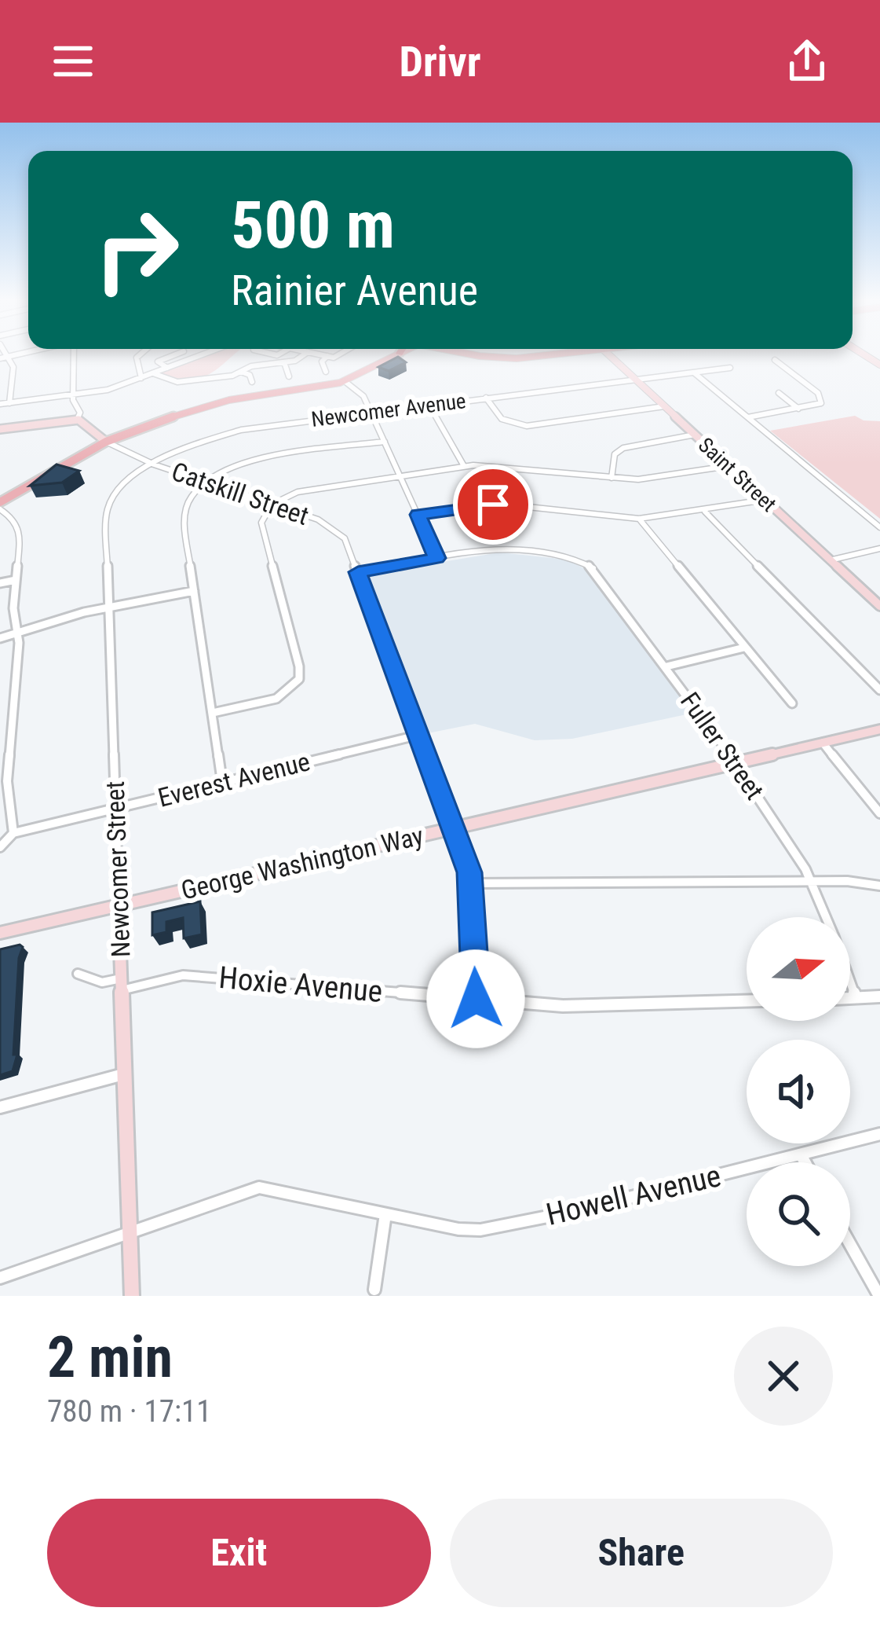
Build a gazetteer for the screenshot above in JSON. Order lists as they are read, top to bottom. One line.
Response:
{"streets":{"street":["Newcomer Avenue","Saint Street","Catskill Street","Fuller Street","Everest Avenue","George Washington Way","Newcomer Street","Hoxie Avenue","Howell Avenue"]},"crossings":[["Newcomer Avenue","Saint Street"],["Newcomer Avenue","Catskill Street"],["Newcomer Avenue","Newcomer Street"],["Catskill Street","Everest Avenue"],["Catskill Street","George Washington Way"],["Catskill Street","Newcomer Street"],["Catskill Street","Hoxie Avenue"],["Fuller Street","George Washington Way"],["Everest Avenue","Newcomer Street"],["George Washington Way","Newcomer Street"],["Newcomer Street","Hoxie Avenue"],["Newcomer Street","Howell Avenue"]],"north":"right","page":{"header":"Drivr","turn":["500 m","Rainier Avenue"],"heading":["2 min","780 m · 17:11"],"buttons":["Exit","Share"]}}
